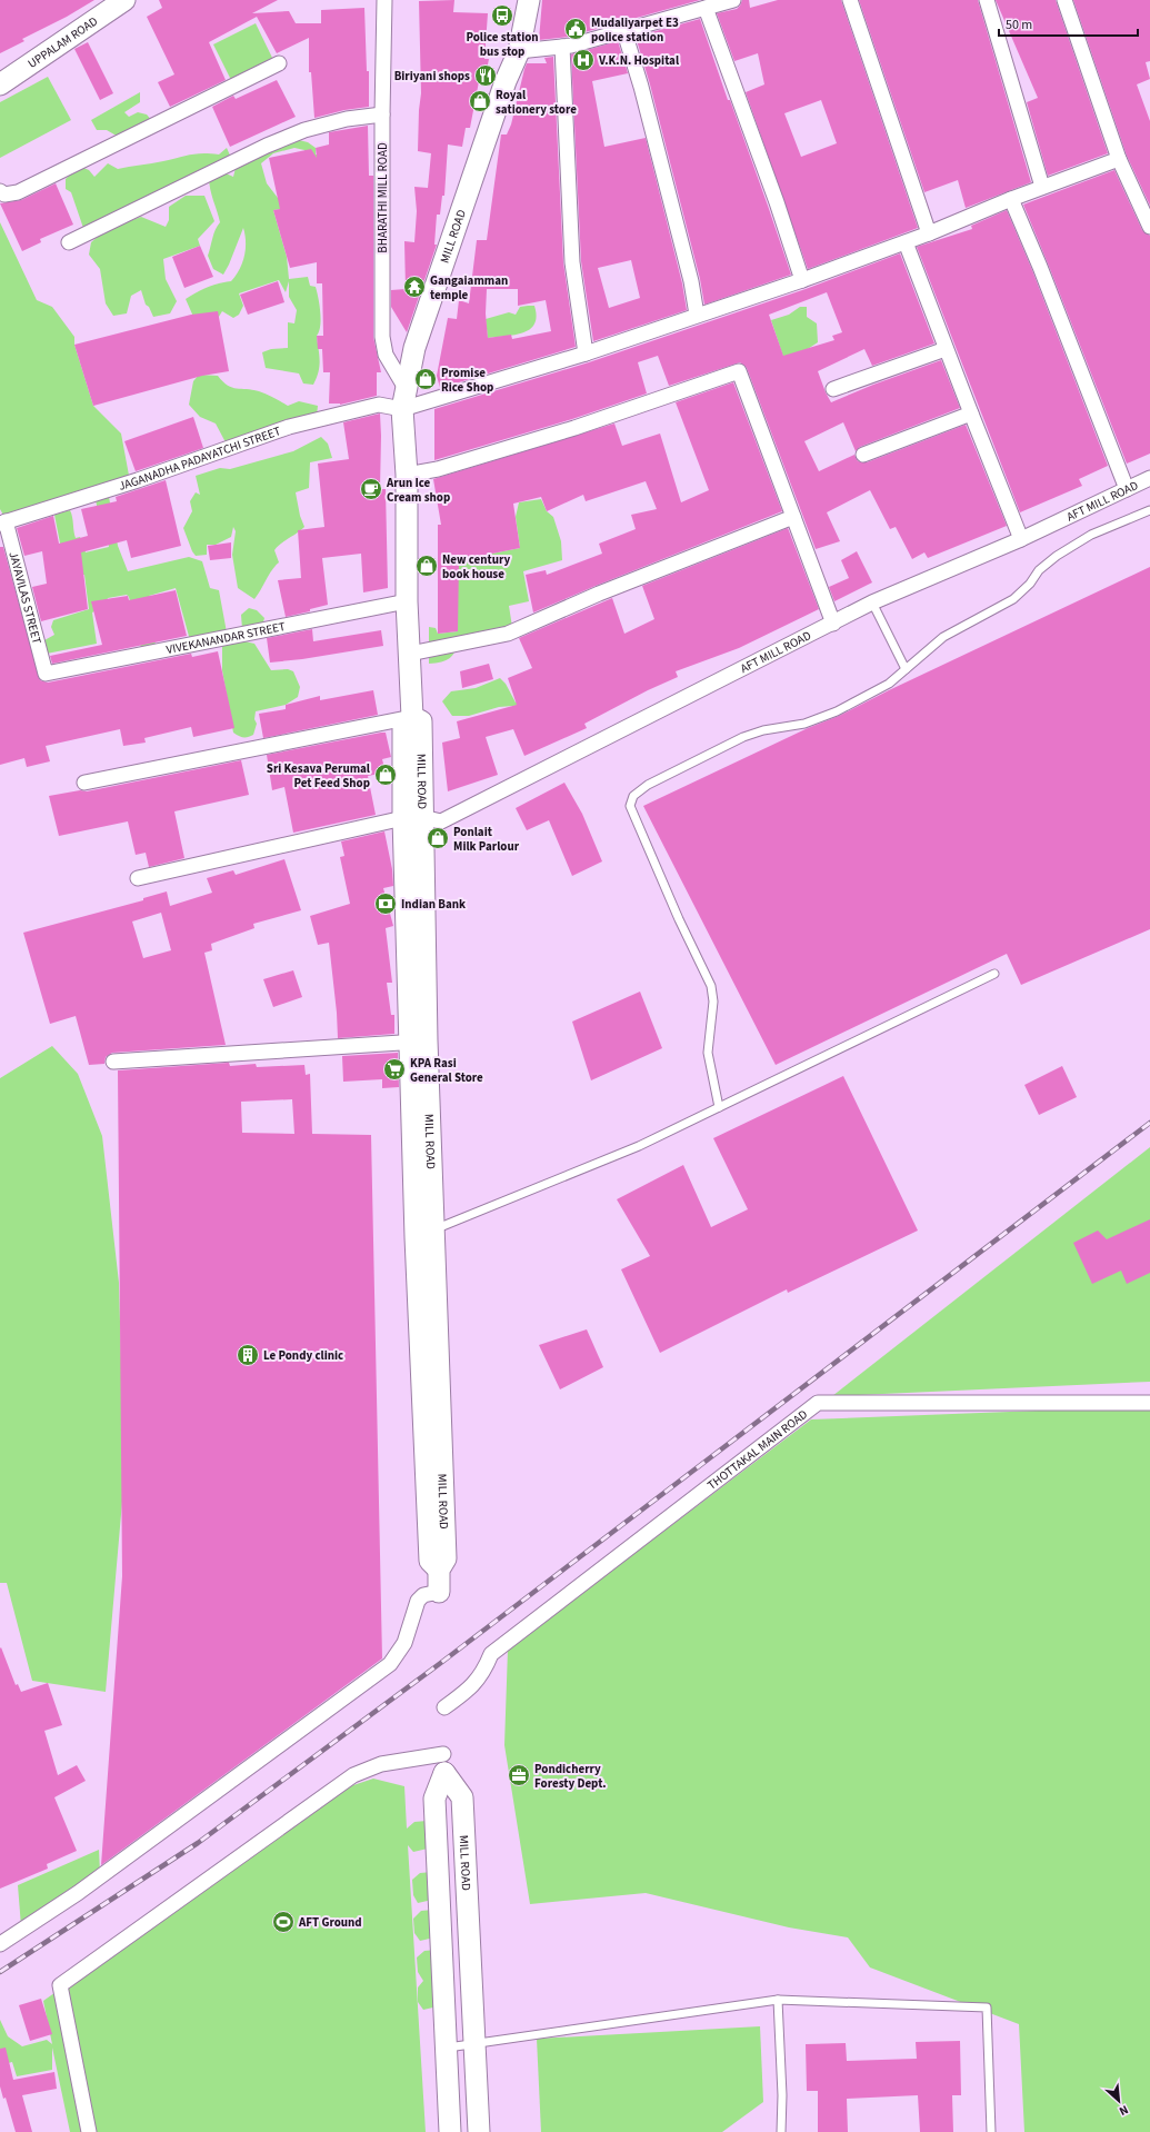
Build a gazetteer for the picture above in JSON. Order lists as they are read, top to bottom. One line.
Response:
{"streets":{"main road":["UPPALAM ROAD","MILL ROAD"],"street":["BHARATHI MILL ROAD","JAGANADHA PADAYATCHI STREET","AFT MILL ROAD","JAYAVILAS STREET","VIVEKANANDAR STREET","THOTTAKAL MAIN ROAD"]},"crossings":[["BHARATHI MILL ROAD","MILL ROAD"],["BHARATHI MILL ROAD","JAGANADHA PADAYATCHI STREET"],["MILL ROAD","JAGANADHA PADAYATCHI STREET"],["MILL ROAD","AFT MILL ROAD"],["MILL ROAD","VIVEKANANDAR STREET"],["JAGANADHA PADAYATCHI STREET","JAYAVILAS STREET"],["JAYAVILAS STREET","VIVEKANANDAR STREET"]],"places":{"bus stop":["Police station bus stop"],"public building":["Mudaliyarpet E3 police station"],"hospital":["V.K.N. Hospital"],"restaurant":["Biriyani shops"],"shop":["Royal sationery store","Promise Rice Shop","New century book house","Sri Kesava Perumal Pet Feed Shop","Ponlait Milk Parlour"],"temple":["Gangaiamman temple"],"cafe":["Arun Ice Cream shop"],"bank":["Indian Bank"],"supermarket":["KPA Rasi General Store"],"building":["Le Pondy clinic"],"office":["Pondicherry Foresty Dept."],"sports":["AFT Ground"]},"scale_bar":"50 m","north":"bottom right"}
